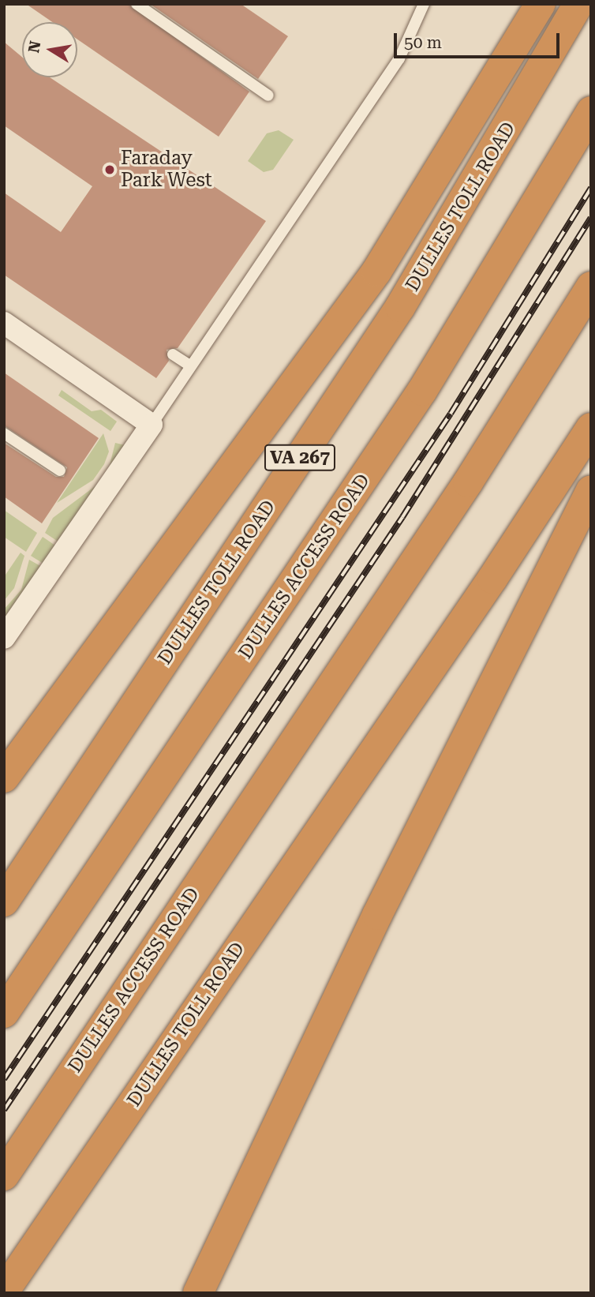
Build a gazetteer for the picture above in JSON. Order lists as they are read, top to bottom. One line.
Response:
{"streets":{"highway":["DULLES TOLL ROAD","VA 267","DULLES ACCESS ROAD"]},"places":["Faraday Park West"],"scale_bar":"50 m","north":"left"}
